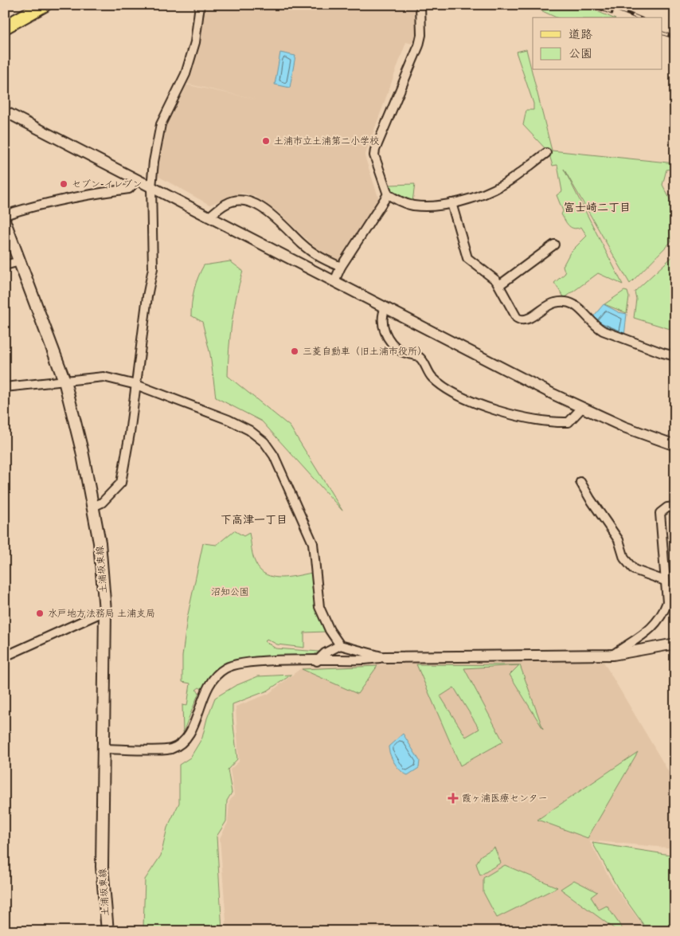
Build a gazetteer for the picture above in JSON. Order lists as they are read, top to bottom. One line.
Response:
{"streets":{"main road":["土浦坂東線"]},"districts":["富士崎二丁目","下高津一丁目"],"parks":["沼知公園"],"places":{"other":["土浦市立土浦第二小学校","セブン-イレブン","三菱自動車（旧土浦市役所）","水戸地方法務局 土浦支局"],"health":["霞ヶ浦医療センター"]},"legend":["道路","公園"]}
